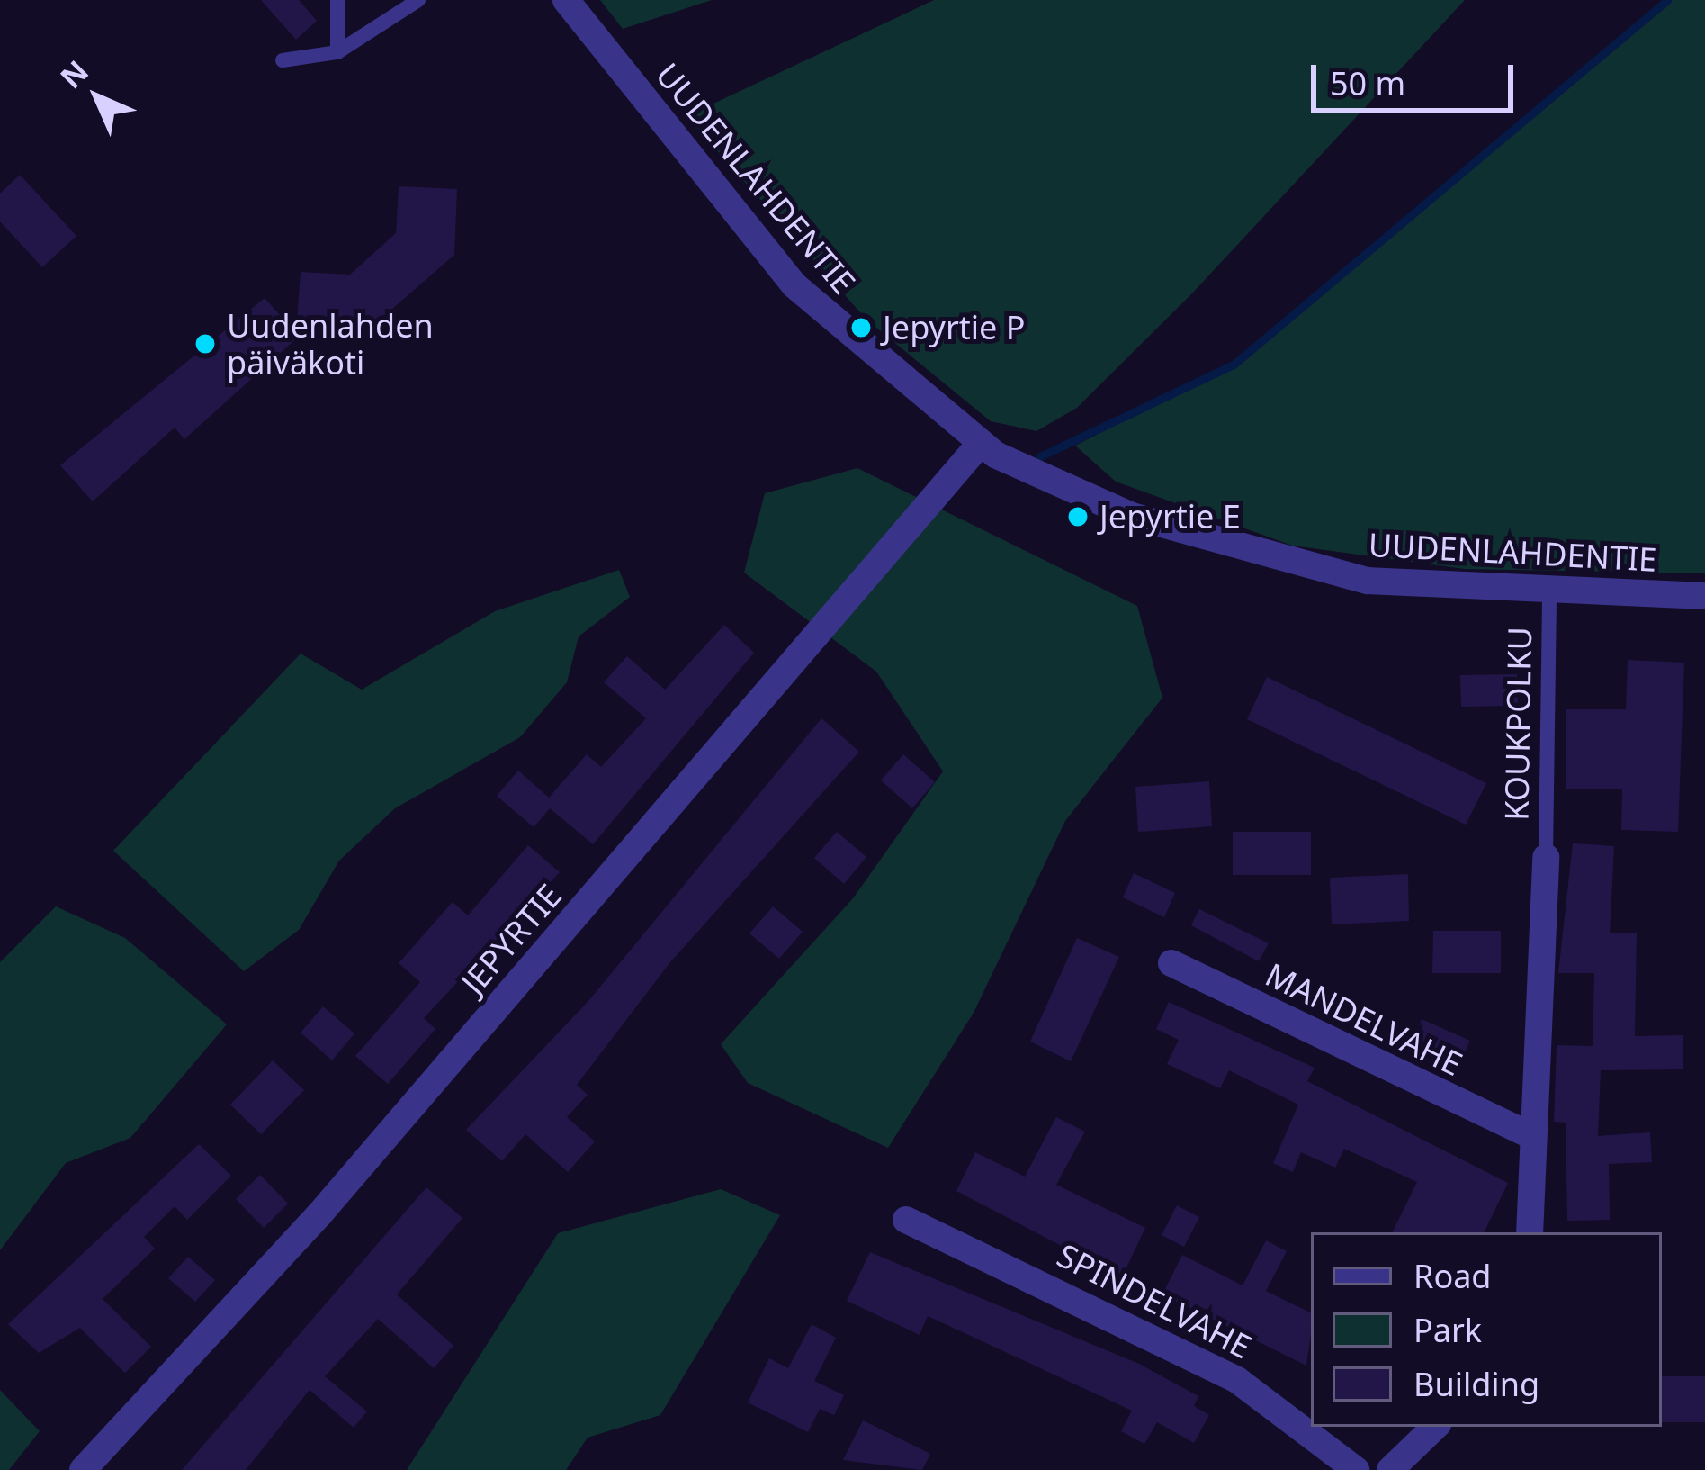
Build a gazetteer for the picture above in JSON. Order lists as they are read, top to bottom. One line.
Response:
{"streets":{"street":["UUDENLAHDENTIE","JEPYRTIE","MANDELVAHE","SPINDELVAHE"],"lane":["KOUKPOLKU"]},"crossings":[["UUDENLAHDENTIE","KOUKPOLKU"],["UUDENLAHDENTIE","JEPYRTIE"]],"places":["Jepyrtie P","Uudenlahden päiväkoti","Jepyrtie E"],"legend":["Road","Park","Building"],"scale_bar":"50 m","north":"top left"}
